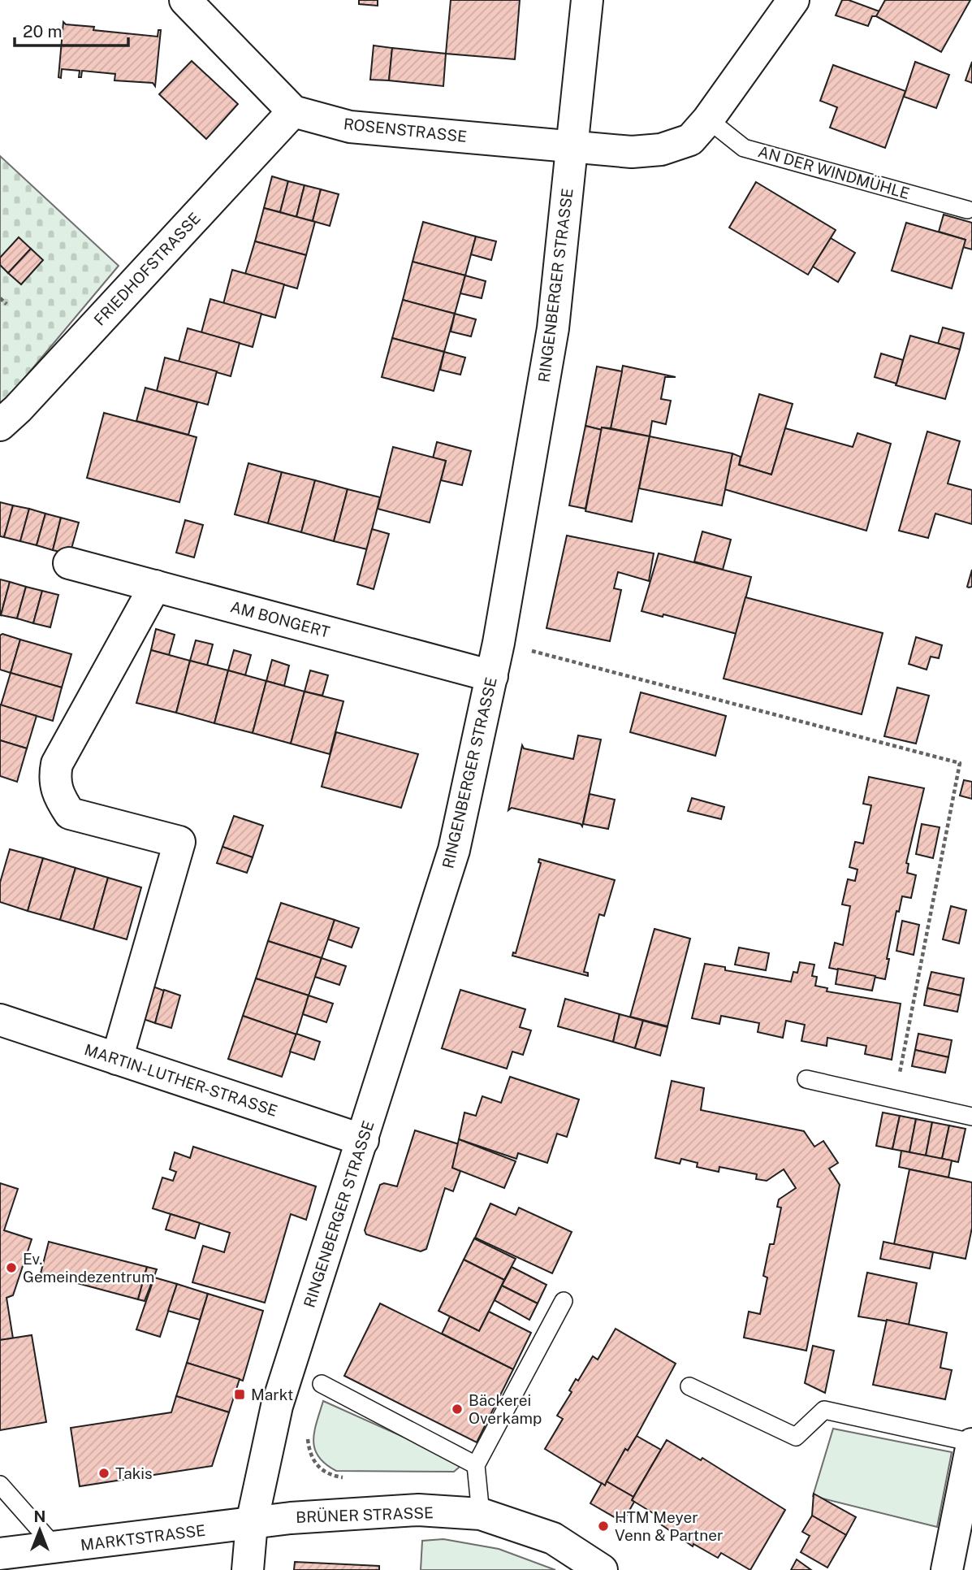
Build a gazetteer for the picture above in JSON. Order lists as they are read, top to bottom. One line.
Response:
{"streets":{"street":["ROSENSTRASSE","FRIEDHOFSTRASSE","RINGENBERGER STRASSE","AM BONGERT","MARTIN-LUTHER-STRASSE","BRÜNER STRASSE","MARKTSTRASSE"],"lane":["AN DER WINDMÜHLE"]},"crossings":[["ROSENSTRASSE","FRIEDHOFSTRASSE"],["ROSENSTRASSE","RINGENBERGER STRASSE"],["RINGENBERGER STRASSE","AM BONGERT"],["RINGENBERGER STRASSE","MARTIN-LUTHER-STRASSE"],["RINGENBERGER STRASSE","BRÜNER STRASSE"],["RINGENBERGER STRASSE","MARKTSTRASSE"],["BRÜNER STRASSE","MARKTSTRASSE"]],"places":{"other":["Ev. Gemeindezentrum","Bäckerei Overkamp","Takis","HTM Meyer Venn & Partner"],"transit":["Markt"]},"scale_bar":"20 m","north":"top"}
